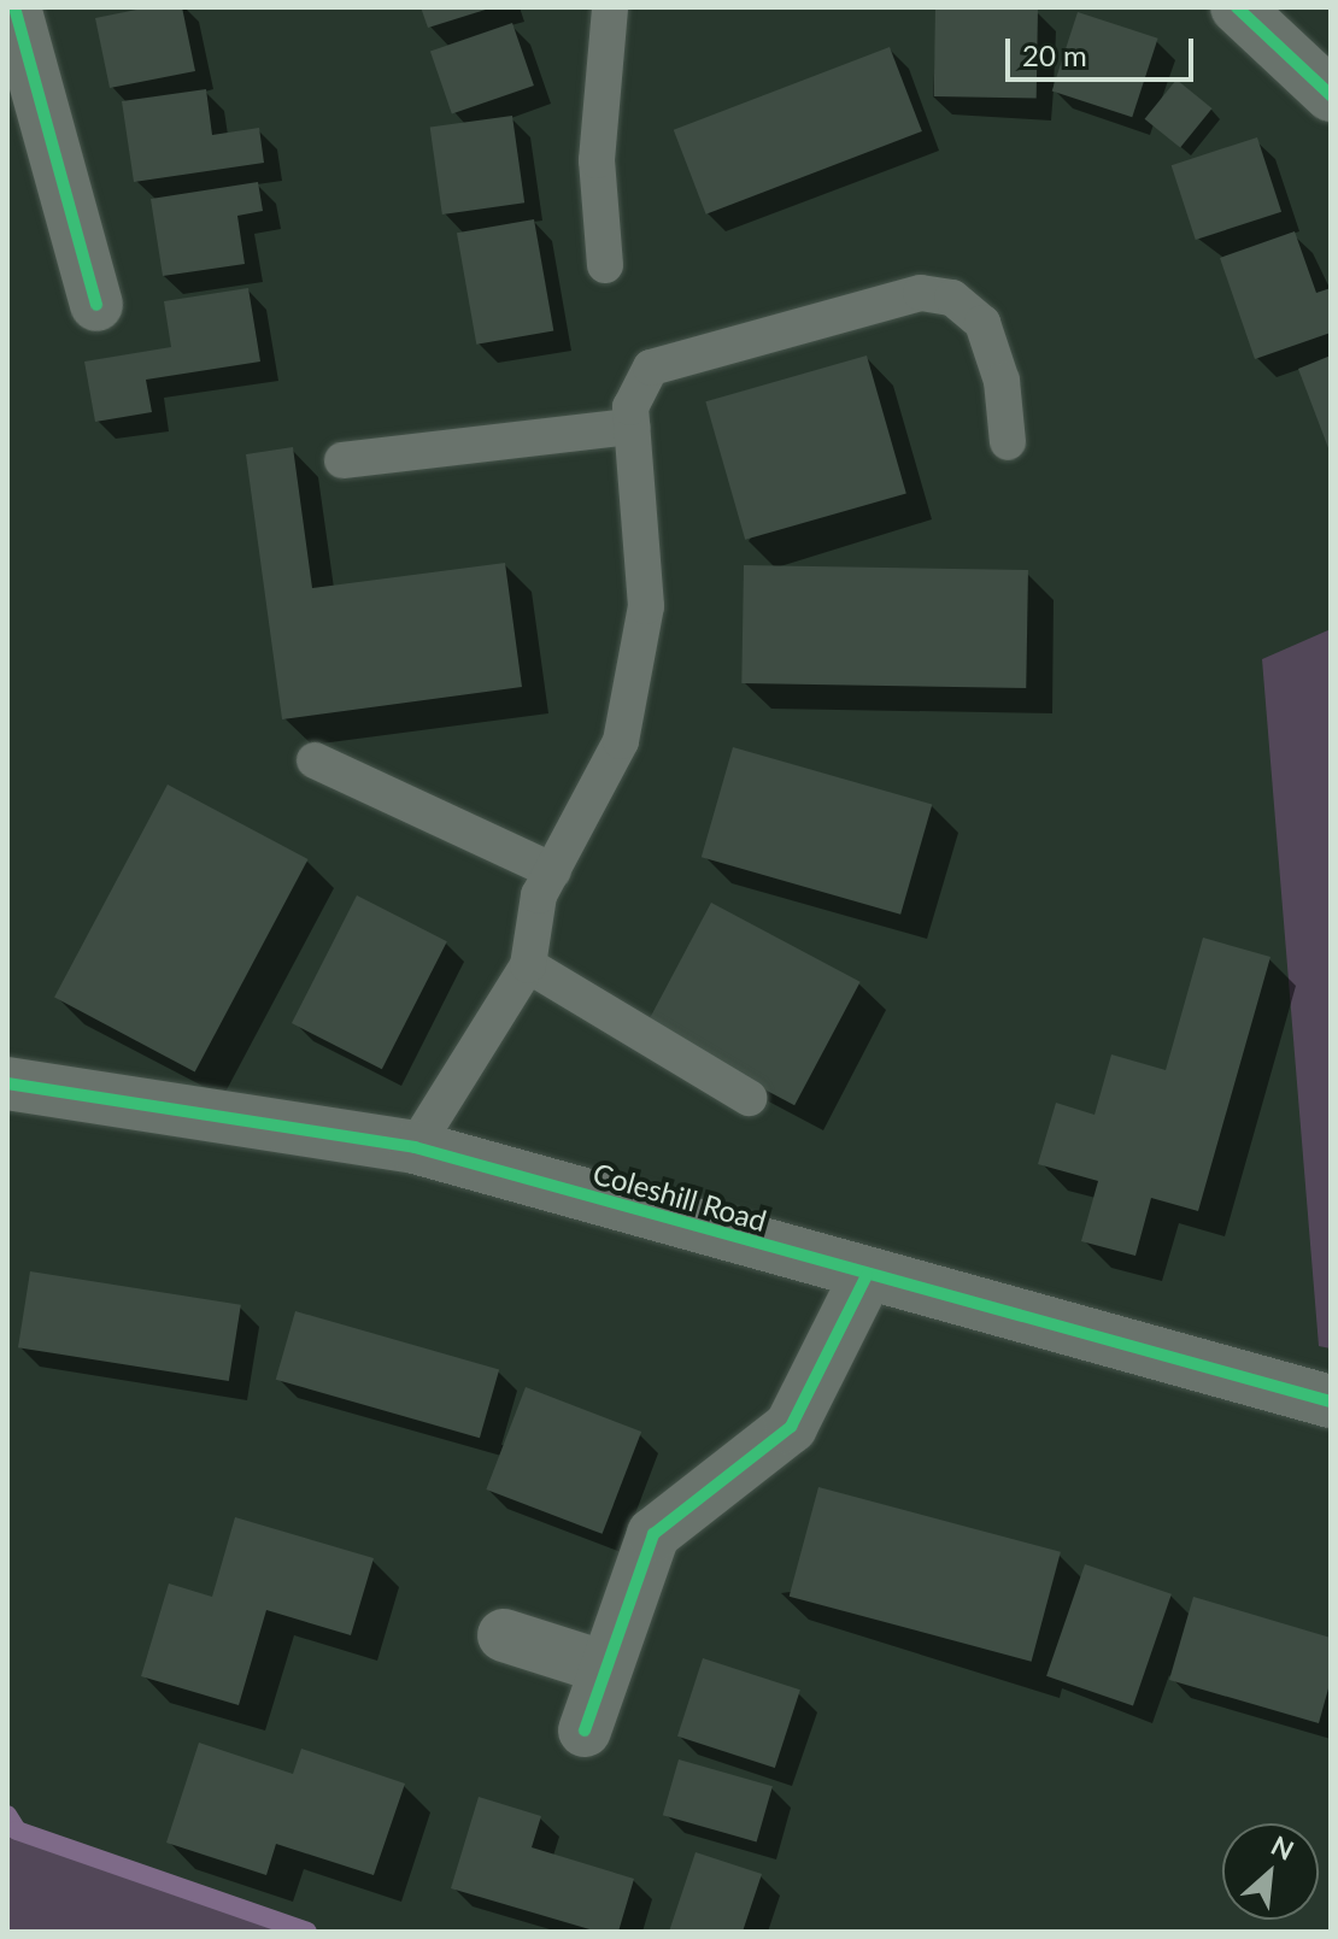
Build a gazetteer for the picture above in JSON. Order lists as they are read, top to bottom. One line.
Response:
{"streets":{"street":["Coleshill Road"]},"scale_bar":"20 m","north":"top right"}
